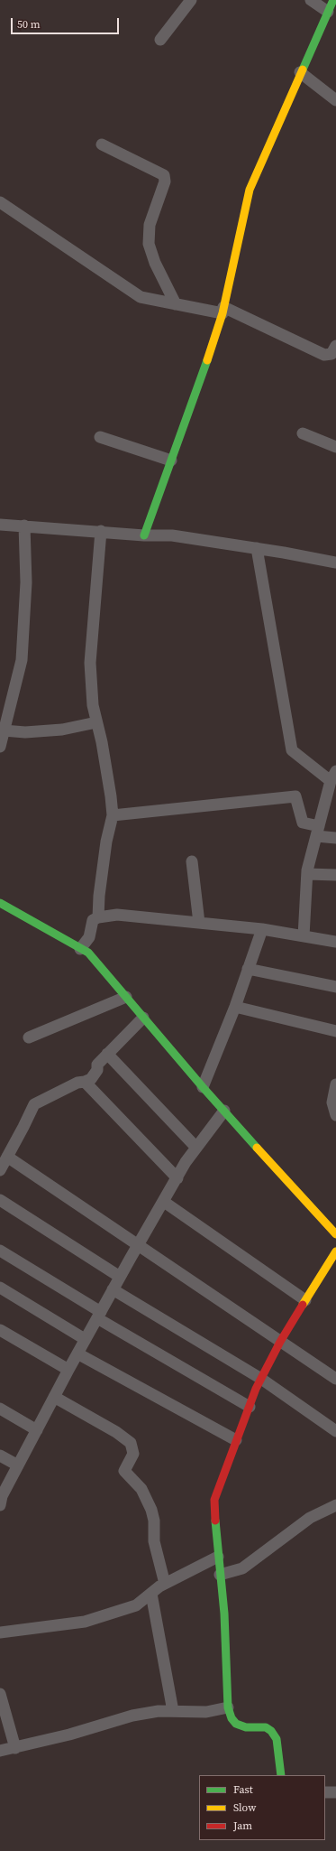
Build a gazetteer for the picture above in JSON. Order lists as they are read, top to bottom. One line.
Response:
{"legend":["Fast","Slow","Jam"],"scale_bar":"50 m"}
